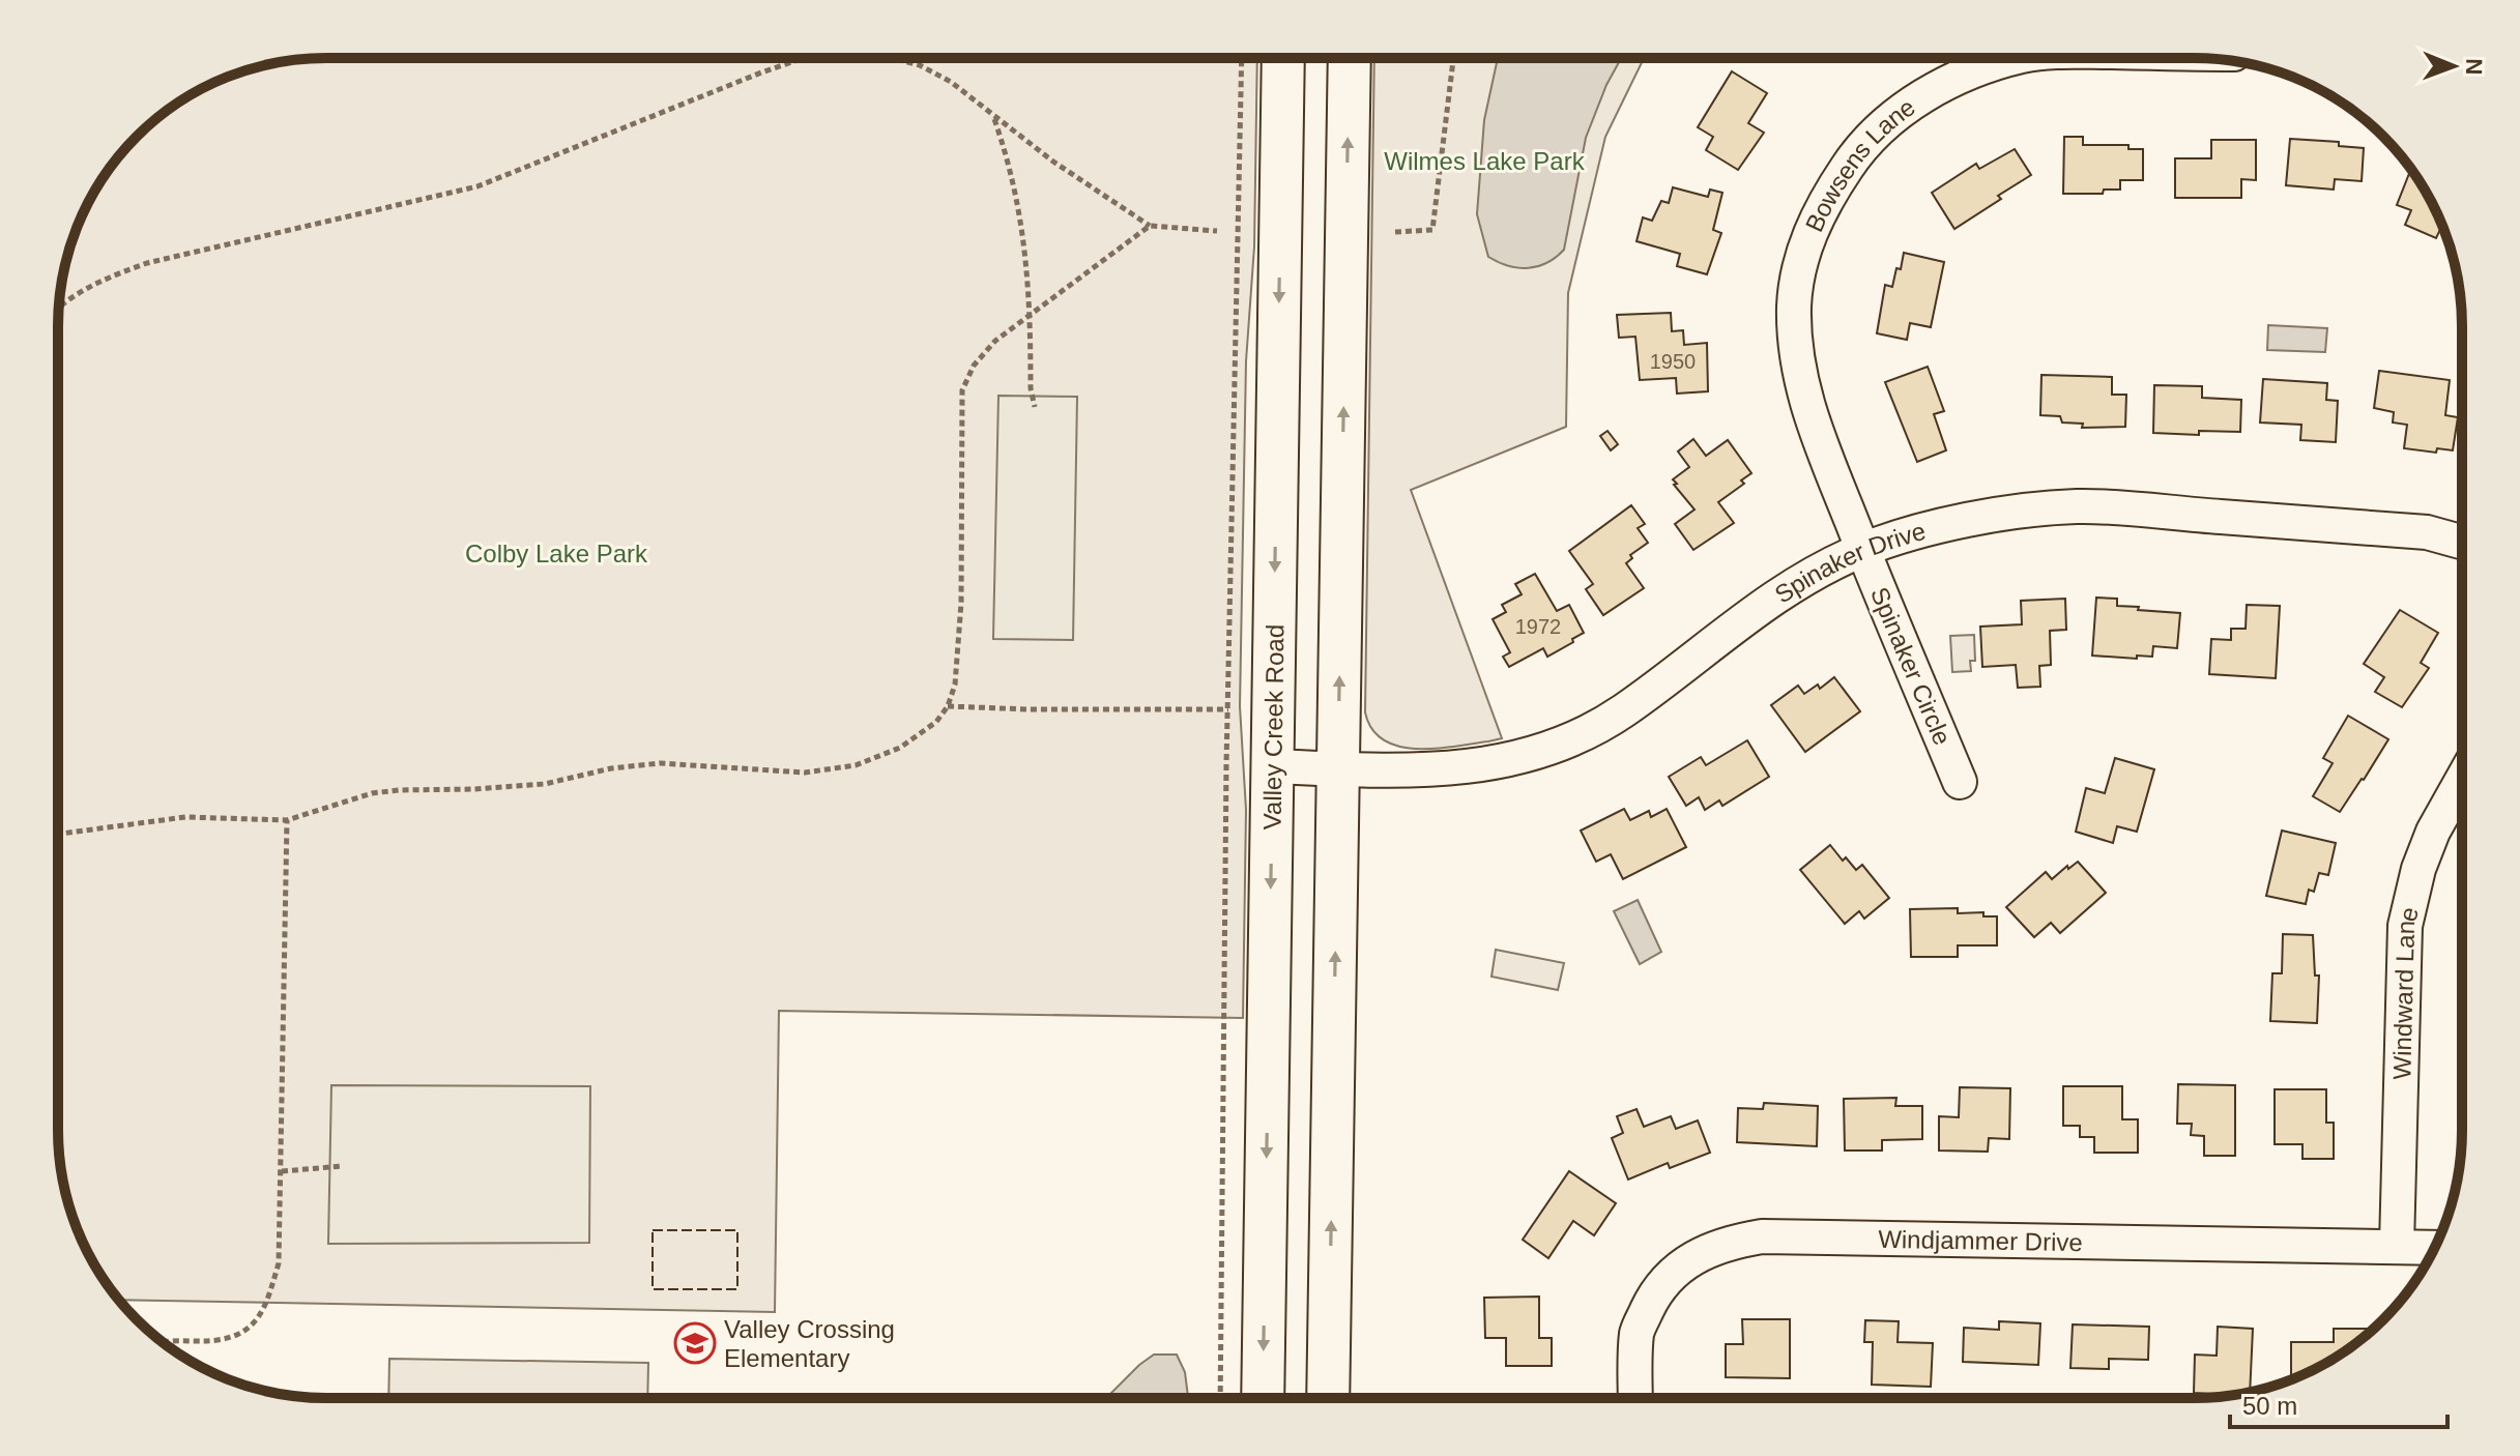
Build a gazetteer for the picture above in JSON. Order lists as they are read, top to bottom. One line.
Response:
{"streets":{"main road":["Valley Creek Road"],"street":["Bowsens Lane","Spinaker Drive","Spinaker Circle","Windward Lane","Windjammer Drive"]},"crossings":[["Bowsens Lane","Spinaker Drive"],["Bowsens Lane","Spinaker Circle"],["Spinaker Drive","Spinaker Circle"],["Spinaker Drive","Valley Creek Road"],["Windward Lane","Windjammer Drive"]],"parks":["Wilmes Lake Park","Colby Lake Park"],"places":{"school or university":["Valley Crossing Elementary"]},"house_numbers":["1950","1972"],"scale_bar":"50 m","north":"right"}
